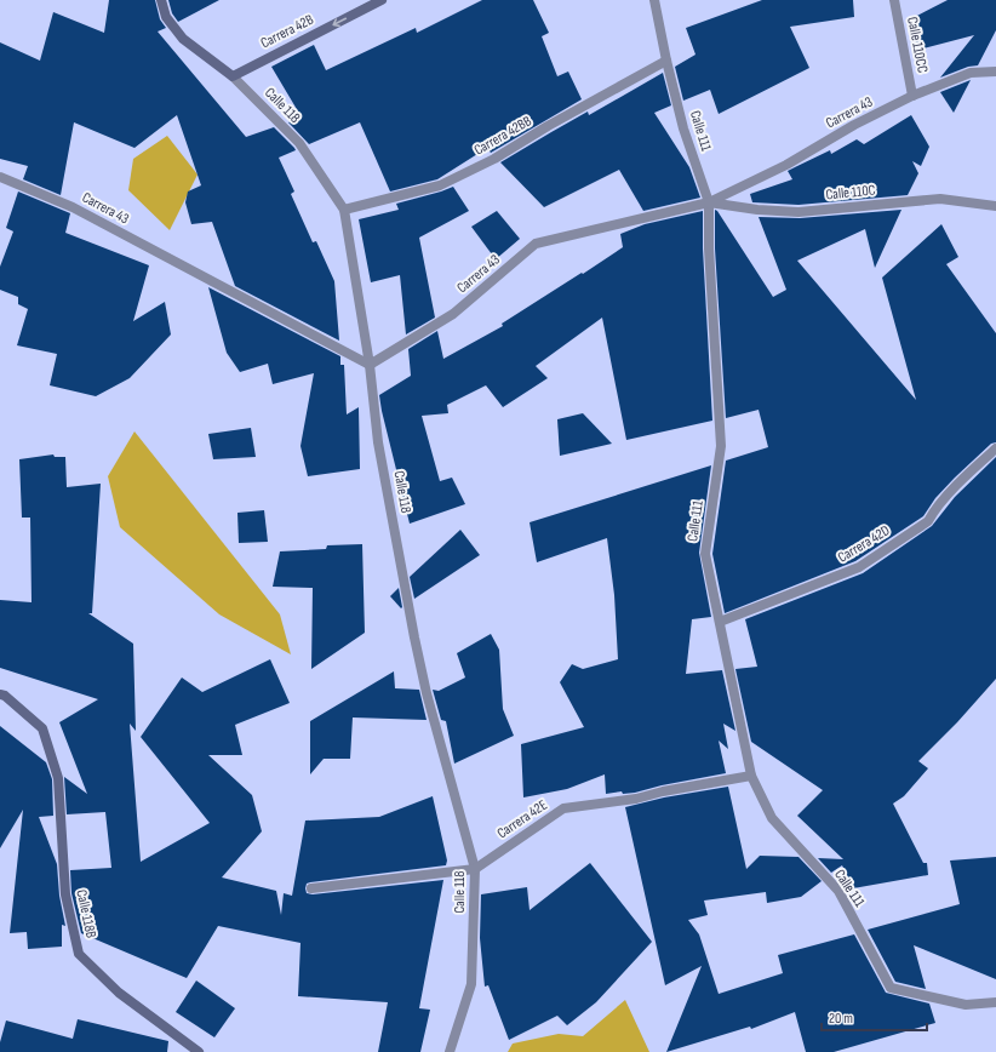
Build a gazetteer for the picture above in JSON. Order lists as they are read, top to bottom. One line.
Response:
{"streets":{"street":["Carrera 42B","Calle 110CC","Calle 118","Carrera 43","Calle 111","Carrera 42BB","Calle 110C","Carrera 42D","Carrera 42E","Calle 118B"]},"crossings":[["Carrera 42B","Calle 118"],["Calle 110CC","Carrera 43"],["Calle 118","Carrera 43"],["Calle 118","Carrera 42BB"],["Calle 118","Carrera 42E"],["Carrera 43","Calle 111"],["Carrera 43","Calle 110C"],["Calle 111","Carrera 42BB"],["Calle 111","Calle 110C"],["Calle 111","Carrera 42D"],["Calle 111","Carrera 42E"]],"one_way":["Carrera 42B"],"scale_bar":"20 m"}
